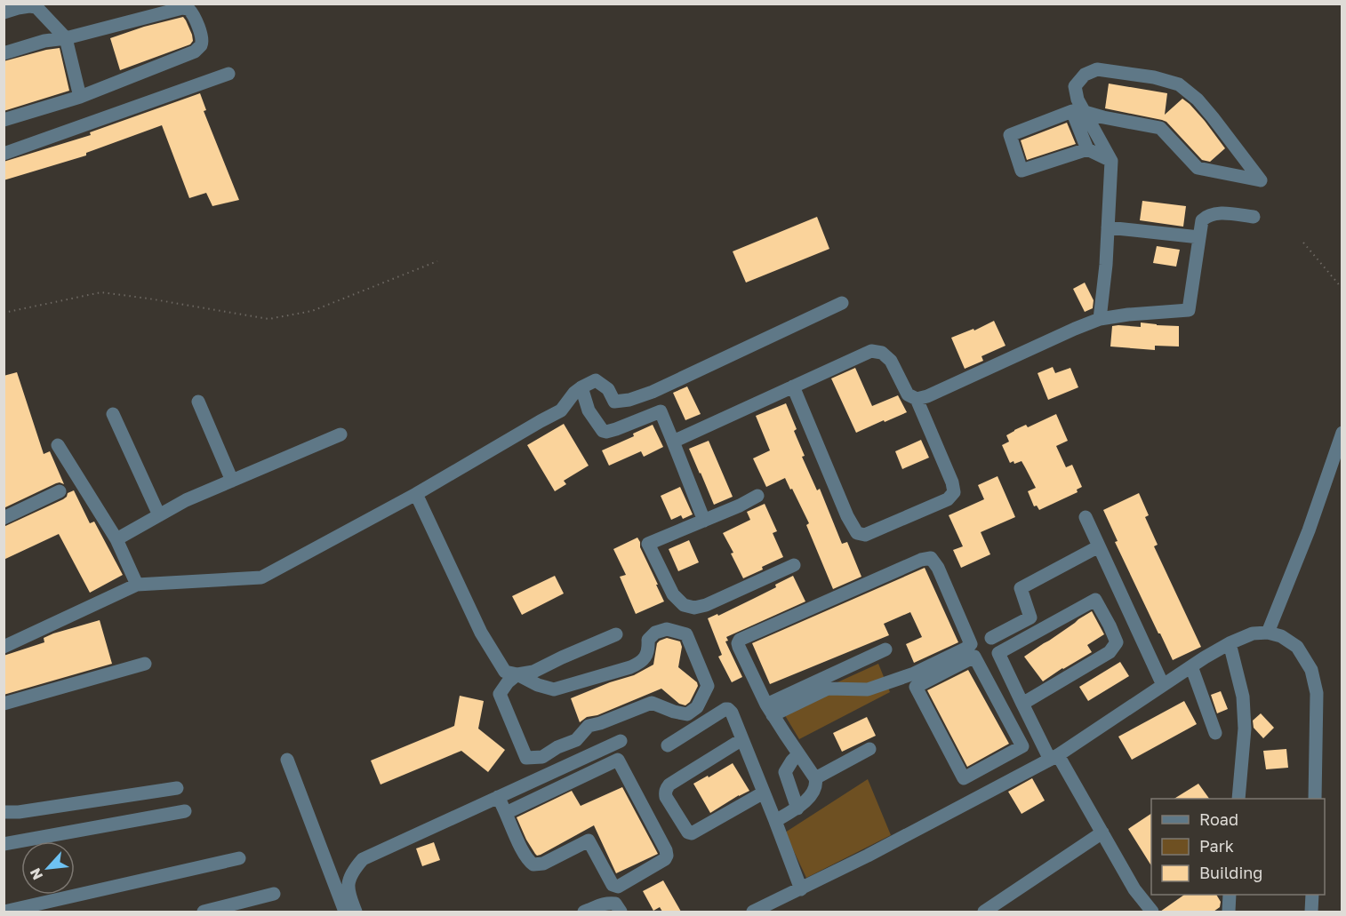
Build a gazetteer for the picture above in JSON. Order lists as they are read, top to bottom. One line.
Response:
{"legend":["Road","Park","Building"],"north":"bottom left"}
